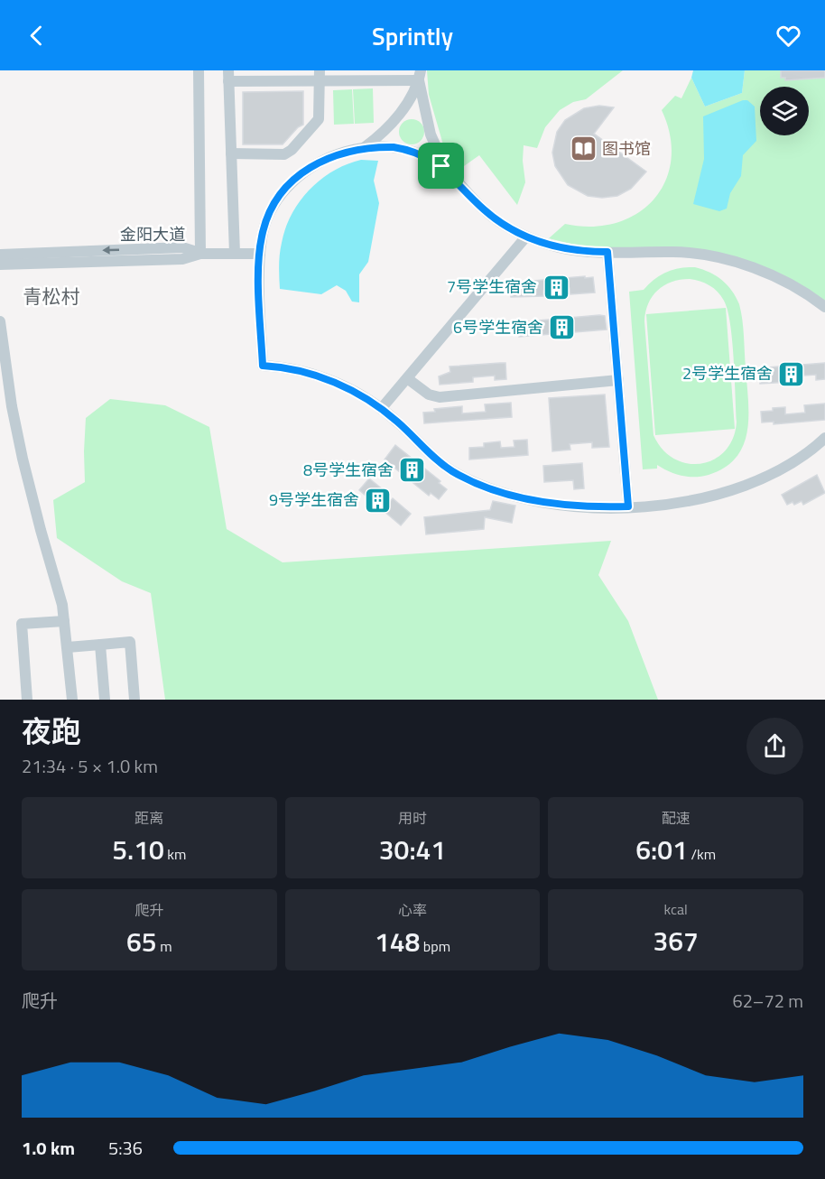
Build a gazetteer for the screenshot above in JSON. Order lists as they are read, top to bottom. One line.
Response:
{"streets":{"street":["金阳大道"]},"districts":["青松村"],"places":{"library":["图书馆"],"building":["7号学生宿舍","6号学生宿舍","2号学生宿舍","8号学生宿舍","9号学生宿舍"]},"page":{"header":"Sprintly","heading":["夜跑","21:34 · 5 × 1.0 km"],"stats":[["距离","5.10 km"],["用时","30:41"],["配速","6:01 /km"],["爬升","65 m"],["心率","148 bpm"],["kcal","367"]],"chart":["爬升","62–72 m"],"list":[{"name":"1.0 km","note":"5:36"}]}}
